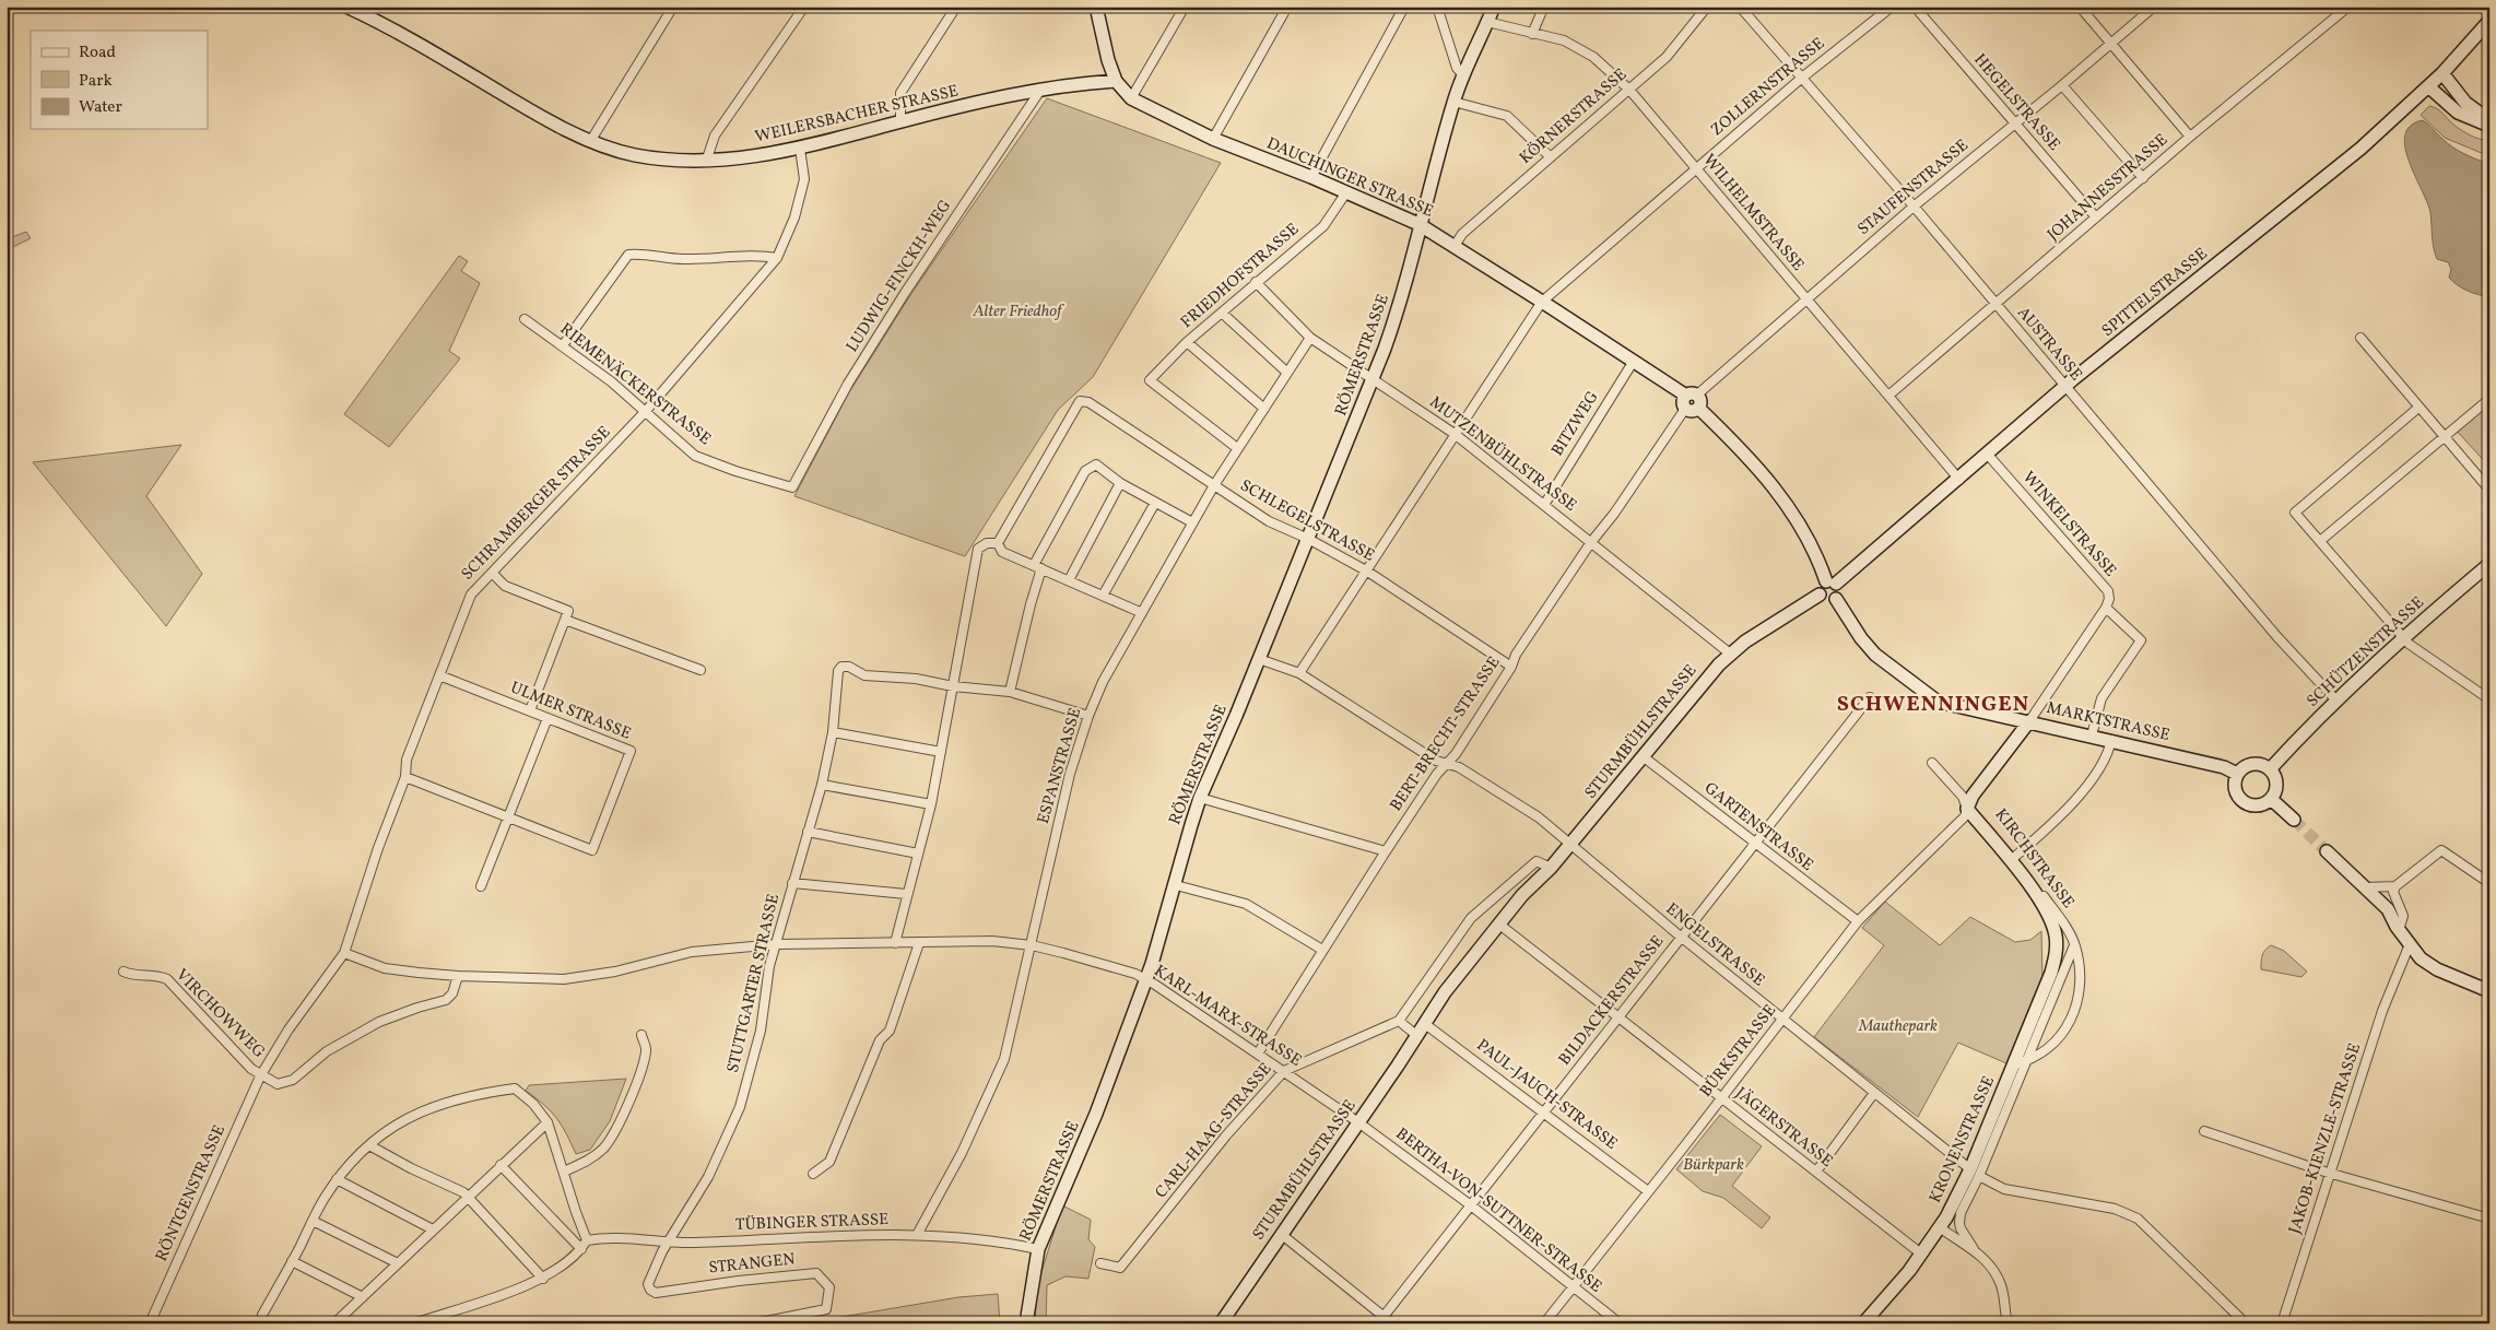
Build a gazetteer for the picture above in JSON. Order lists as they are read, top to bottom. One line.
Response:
{"streets":{"main road":["WEILERSBACHER STRASSE","DAUCHINGER STRASSE","SPITTELSTRASSE","RÖMERSTRASSE","SCHÜTZENSTRASSE","MARKTSTRASSE","STURMBÜHLSTRASSE","KIRCHSTRASSE","KRONENSTRASSE"],"street":["ZOLLERNSTRASSE","HEGELSTRASSE","KÖRNERSTRASSE","STAUFENSTRASSE","JOHANNESSTRASSE","WILHELMSTRASSE","LUDWIG-FINCKH-WEG","FRIEDHOFSTRASSE","AUSTRASSE","RIEMENÄCKERSTRASSE","BITZWEG","MUTZENBÜHLSTRASSE","SCHRAMBERGER STRASSE","SCHLEGELSTRASSE","WINKELSTRASSE","ULMER STRASSE","BERT-BRECHT-STRASSE","ESPANSTRASSE","GARTENSTRASSE","ENGELSTRASSE","STUTTGARTER STRASSE","BILDACKERSTRASSE","VIRCHOWWEG","KARL-MARX-STRASSE","BÜRKSTRASSE","PAUL-JAUCH-STRASSE","JÄGERSTRASSE","CARL-HAAG-STRASSE","JAKOB-KIENZLE-STRASSE","RÖNTGENSTRASSE","BERTHA-VON-SUTTNER-STRASSE","TÜBINGER STRASSE","STRANGEN"]},"crossings":[["ZOLLERNSTRASSE","DAUCHINGER STRASSE"],["ZOLLERNSTRASSE","WILHELMSTRASSE"],["ZOLLERNSTRASSE","AUSTRASSE"],["ZOLLERNSTRASSE","MUTZENBÜHLSTRASSE"],["ZOLLERNSTRASSE","SCHLEGELSTRASSE"],["ZOLLERNSTRASSE","ENGELSTRASSE"],["HEGELSTRASSE","STAUFENSTRASSE"],["HEGELSTRASSE","JOHANNESSTRASSE"],["WEILERSBACHER STRASSE","DAUCHINGER STRASSE"],["WEILERSBACHER STRASSE","LUDWIG-FINCKH-WEG"],["WEILERSBACHER STRASSE","SCHRAMBERGER STRASSE"],["KÖRNERSTRASSE","DAUCHINGER STRASSE"],["KÖRNERSTRASSE","WILHELMSTRASSE"],["DAUCHINGER STRASSE","STAUFENSTRASSE"],["DAUCHINGER STRASSE","FRIEDHOFSTRASSE"],["DAUCHINGER STRASSE","SPITTELSTRASSE"],["DAUCHINGER STRASSE","RÖMERSTRASSE"],["DAUCHINGER STRASSE","BITZWEG"],["DAUCHINGER STRASSE","MARKTSTRASSE"],["DAUCHINGER STRASSE","STURMBÜHLSTRASSE"],["DAUCHINGER STRASSE","BERT-BRECHT-STRASSE"],["STAUFENSTRASSE","WILHELMSTRASSE"],["STAUFENSTRASSE","AUSTRASSE"],["STAUFENSTRASSE","BERT-BRECHT-STRASSE"],["JOHANNESSTRASSE","WILHELMSTRASSE"],["JOHANNESSTRASSE","AUSTRASSE"],["WILHELMSTRASSE","SPITTELSTRASSE"],["WILHELMSTRASSE","RÖMERSTRASSE"],["LUDWIG-FINCKH-WEG","RIEMENÄCKERSTRASSE"],["FRIEDHOFSTRASSE","MUTZENBÜHLSTRASSE"],["FRIEDHOFSTRASSE","ESPANSTRASSE"],["SPITTELSTRASSE","AUSTRASSE"],["SPITTELSTRASSE","WINKELSTRASSE"],["SPITTELSTRASSE","MARKTSTRASSE"],["SPITTELSTRASSE","STURMBÜHLSTRASSE"],["AUSTRASSE","SCHÜTZENSTRASSE"],["RÖMERSTRASSE","MUTZENBÜHLSTRASSE"],["RÖMERSTRASSE","SCHLEGELSTRASSE"],["RÖMERSTRASSE","ENGELSTRASSE"],["RÖMERSTRASSE","KARL-MARX-STRASSE"],["RÖMERSTRASSE","TÜBINGER STRASSE"],["RIEMENÄCKERSTRASSE","SCHRAMBERGER STRASSE"],["BITZWEG","MUTZENBÜHLSTRASSE"],["MUTZENBÜHLSTRASSE","STURMBÜHLSTRASSE"],["MUTZENBÜHLSTRASSE","BERT-BRECHT-STRASSE"],["MUTZENBÜHLSTRASSE","ESPANSTRASSE"],["SCHRAMBERGER STRASSE","ULMER STRASSE"],["SCHRAMBERGER STRASSE","RÖNTGENSTRASSE"],["SCHLEGELSTRASSE","BERT-BRECHT-STRASSE"],["SCHLEGELSTRASSE","ESPANSTRASSE"],["SCHÜTZENSTRASSE","MARKTSTRASSE"],["MARKTSTRASSE","STURMBÜHLSTRASSE"],["STURMBÜHLSTRASSE","GARTENSTRASSE"],["STURMBÜHLSTRASSE","ENGELSTRASSE"],["STURMBÜHLSTRASSE","KARL-MARX-STRASSE"],["STURMBÜHLSTRASSE","PAUL-JAUCH-STRASSE"],["STURMBÜHLSTRASSE","JÄGERSTRASSE"],["STURMBÜHLSTRASSE","BERTHA-VON-SUTTNER-STRASSE"],["BERT-BRECHT-STRASSE","ENGELSTRASSE"],["BERT-BRECHT-STRASSE","KARL-MARX-STRASSE"],["ESPANSTRASSE","KARL-MARX-STRASSE"],["ESPANSTRASSE","TÜBINGER STRASSE"],["GARTENSTRASSE","BILDACKERSTRASSE"],["GARTENSTRASSE","BÜRKSTRASSE"],["KIRCHSTRASSE","BÜRKSTRASSE"],["KIRCHSTRASSE","KRONENSTRASSE"],["ENGELSTRASSE","BILDACKERSTRASSE"],["ENGELSTRASSE","BÜRKSTRASSE"],["ENGELSTRASSE","KRONENSTRASSE"],["STUTTGARTER STRASSE","KARL-MARX-STRASSE"],["STUTTGARTER STRASSE","TÜBINGER STRASSE"],["STUTTGARTER STRASSE","STRANGEN"],["BILDACKERSTRASSE","PAUL-JAUCH-STRASSE"],["BILDACKERSTRASSE","JÄGERSTRASSE"],["BILDACKERSTRASSE","BERTHA-VON-SUTTNER-STRASSE"],["VIRCHOWWEG","RÖNTGENSTRASSE"],["KARL-MARX-STRASSE","CARL-HAAG-STRASSE"],["KARL-MARX-STRASSE","BERTHA-VON-SUTTNER-STRASSE"],["BÜRKSTRASSE","PAUL-JAUCH-STRASSE"],["BÜRKSTRASSE","JÄGERSTRASSE"],["BÜRKSTRASSE","BERTHA-VON-SUTTNER-STRASSE"],["JÄGERSTRASSE","KRONENSTRASSE"]],"districts":["SCHWENNINGEN"],"parks":["Alter Friedhof","Mauthepark","Bürkpark"],"legend":["Road","Park","Water"]}
